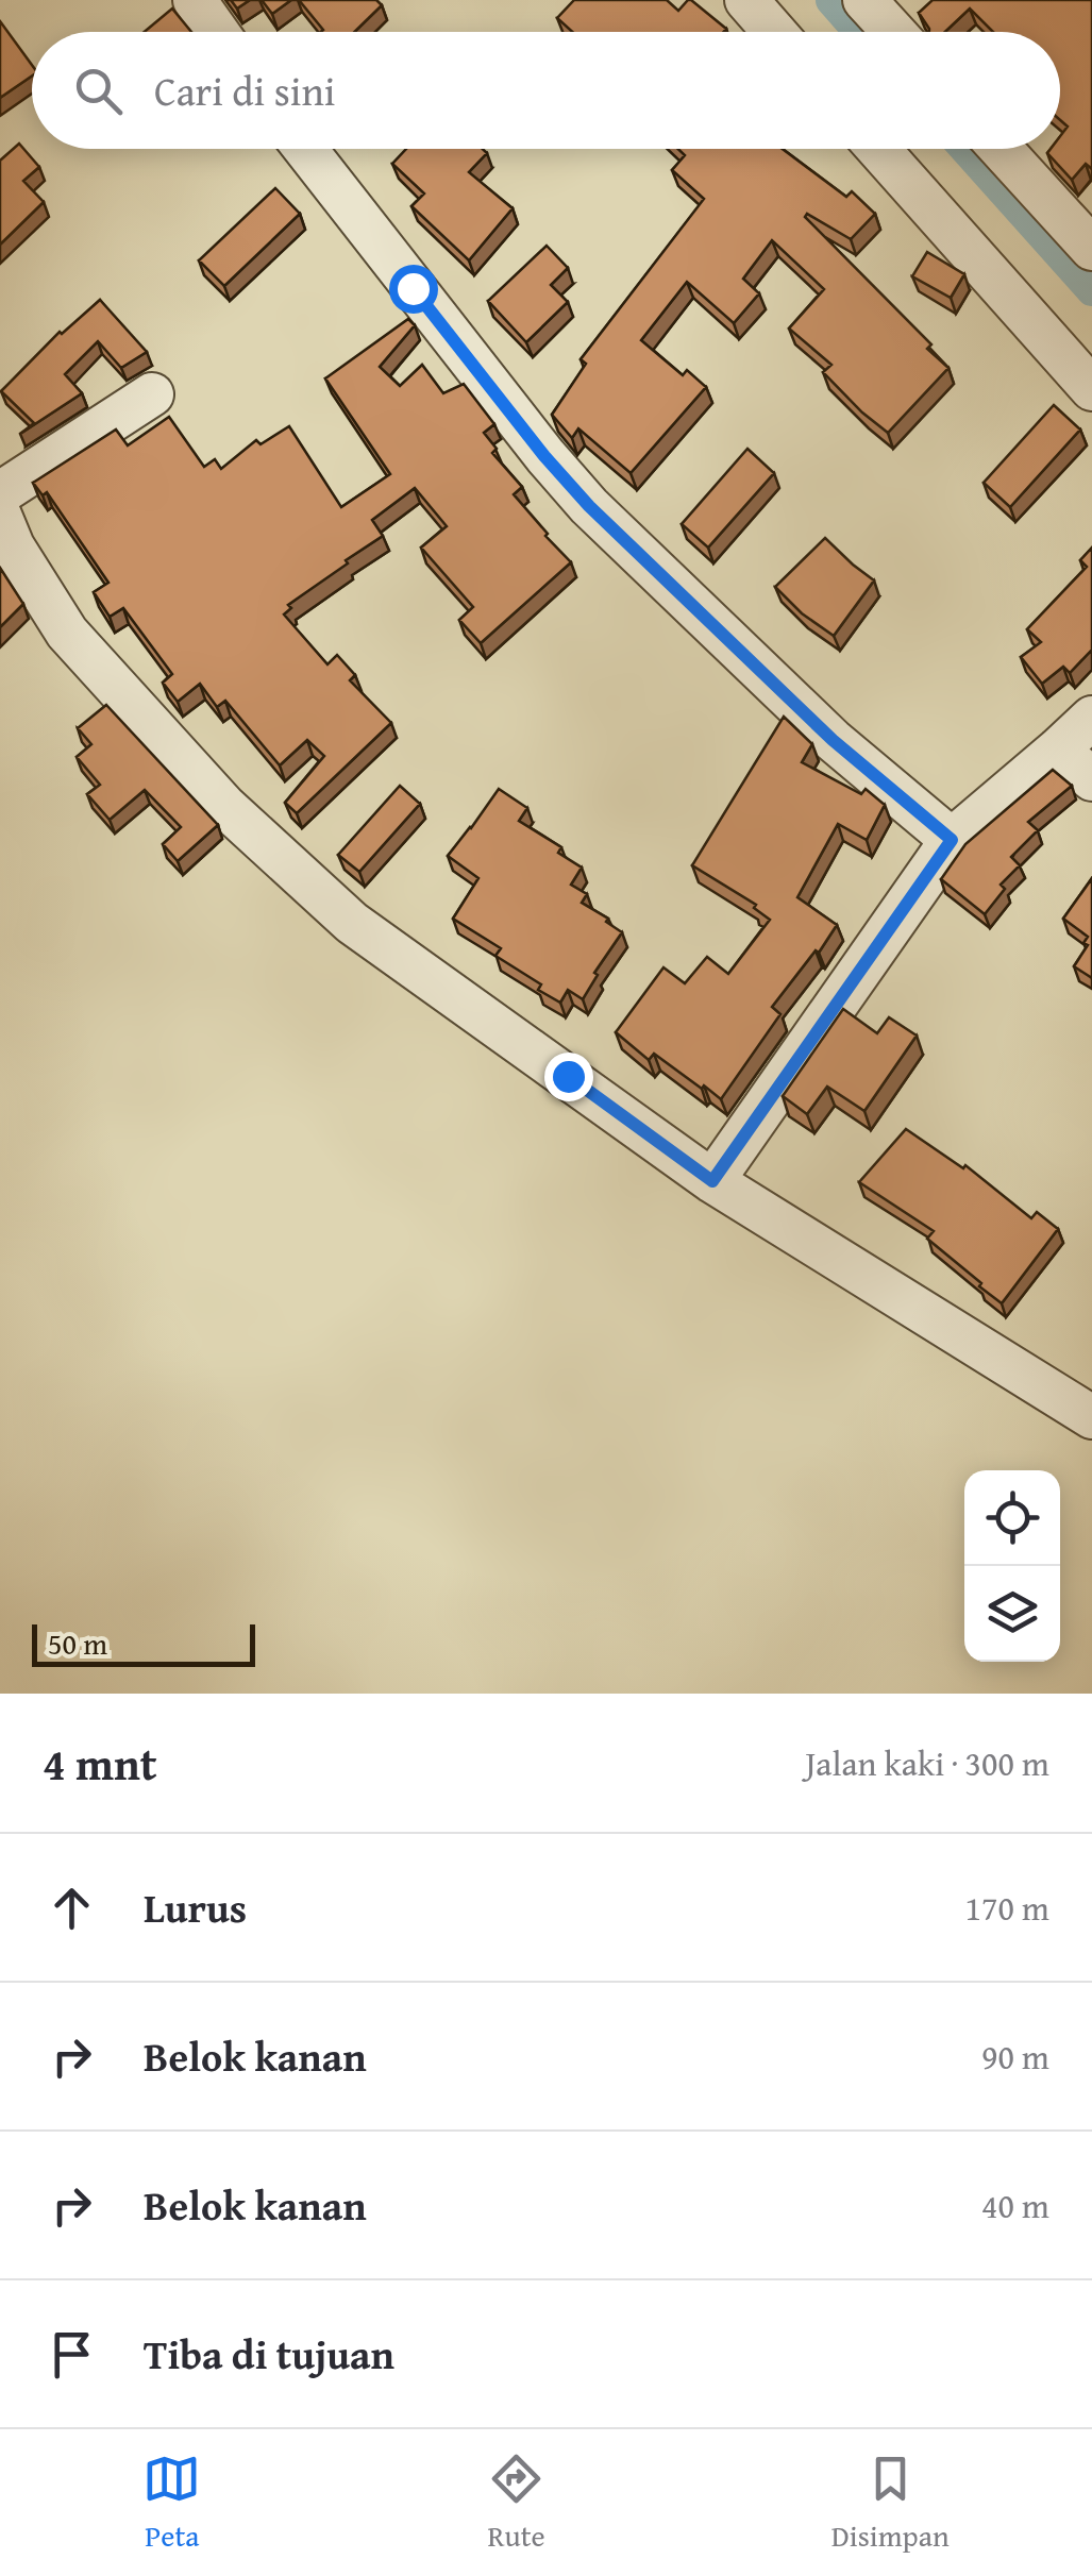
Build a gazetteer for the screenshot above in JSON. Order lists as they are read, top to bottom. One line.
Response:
{"scale_bar":"50 m","page":{"search":"Cari di sini","scale":"50 m","heading":["4 mnt","Jalan kaki · 300 m"],"list":[["Lurus","170 m"],["Belok kanan","90 m"],["Belok kanan","40 m"],"Tiba di tujuan"],"nav":["Peta","Rute","Disimpan"]}}
